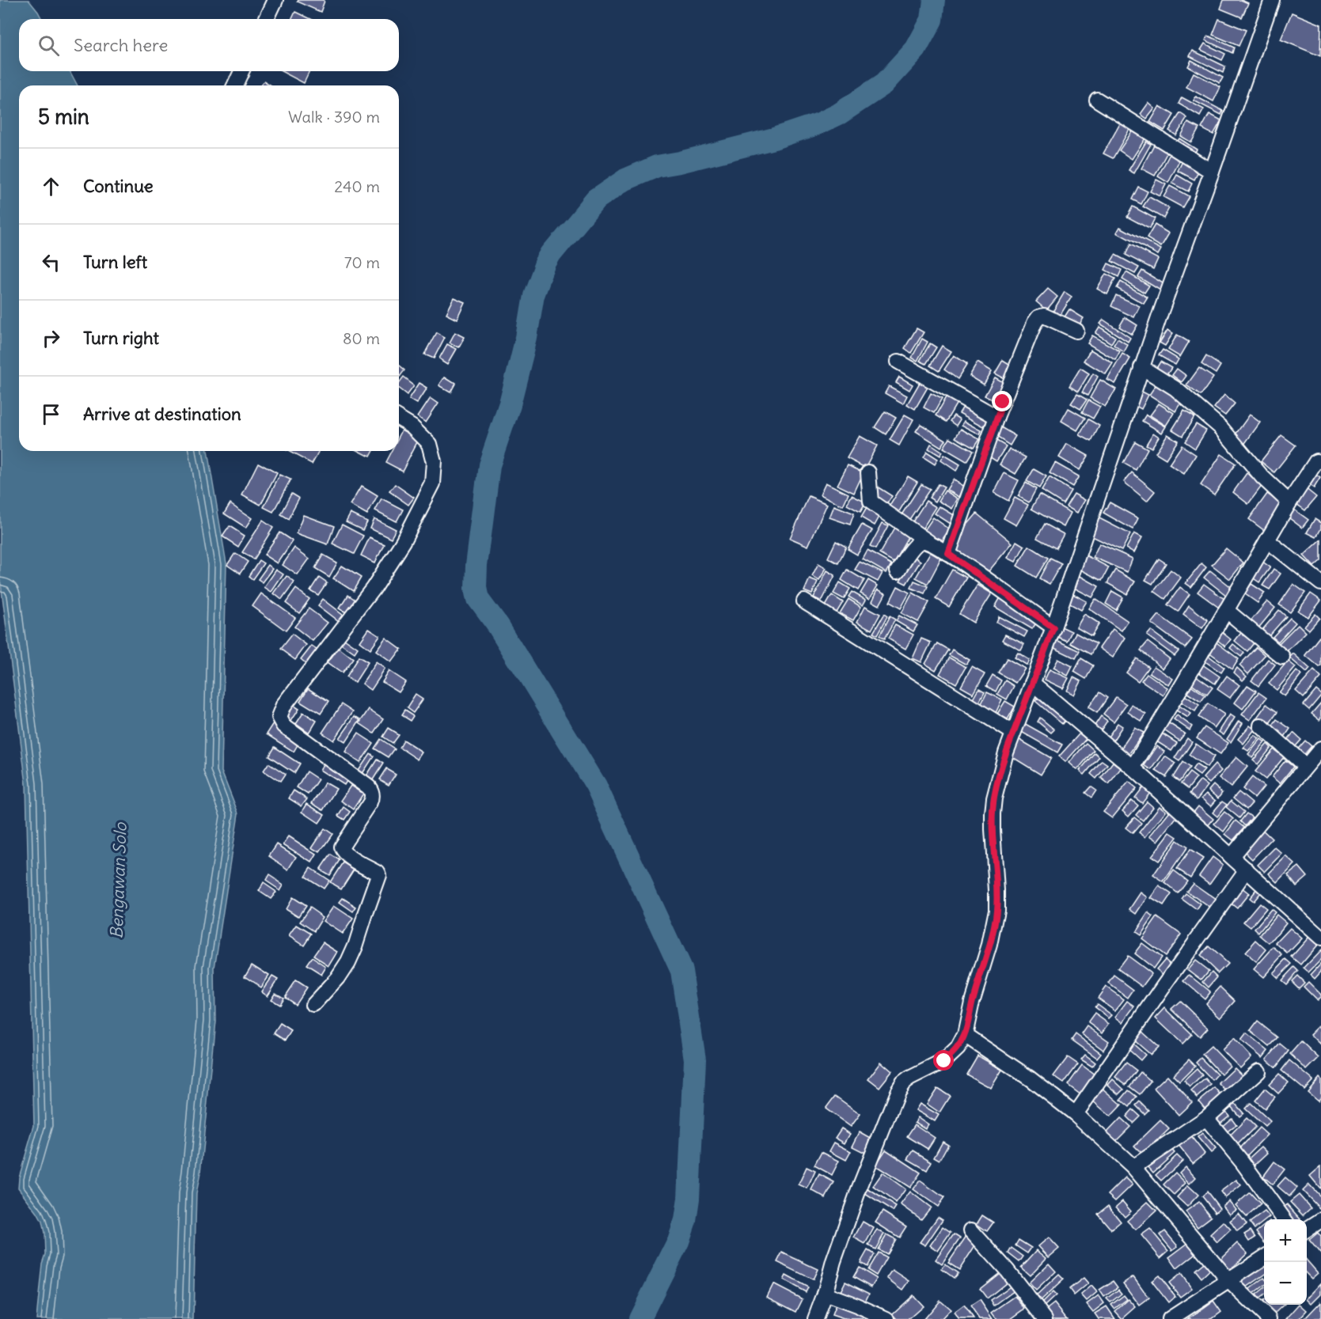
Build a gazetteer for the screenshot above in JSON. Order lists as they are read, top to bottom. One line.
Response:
{"water":["Bengawan Solo"],"page":{"search":"Search here","heading":["5 min","Walk · 390 m"],"list":[["Continue","240 m"],["Turn left","70 m"],["Turn right","80 m"],"Arrive at destination"],"map_buttons":["+","−"]}}
